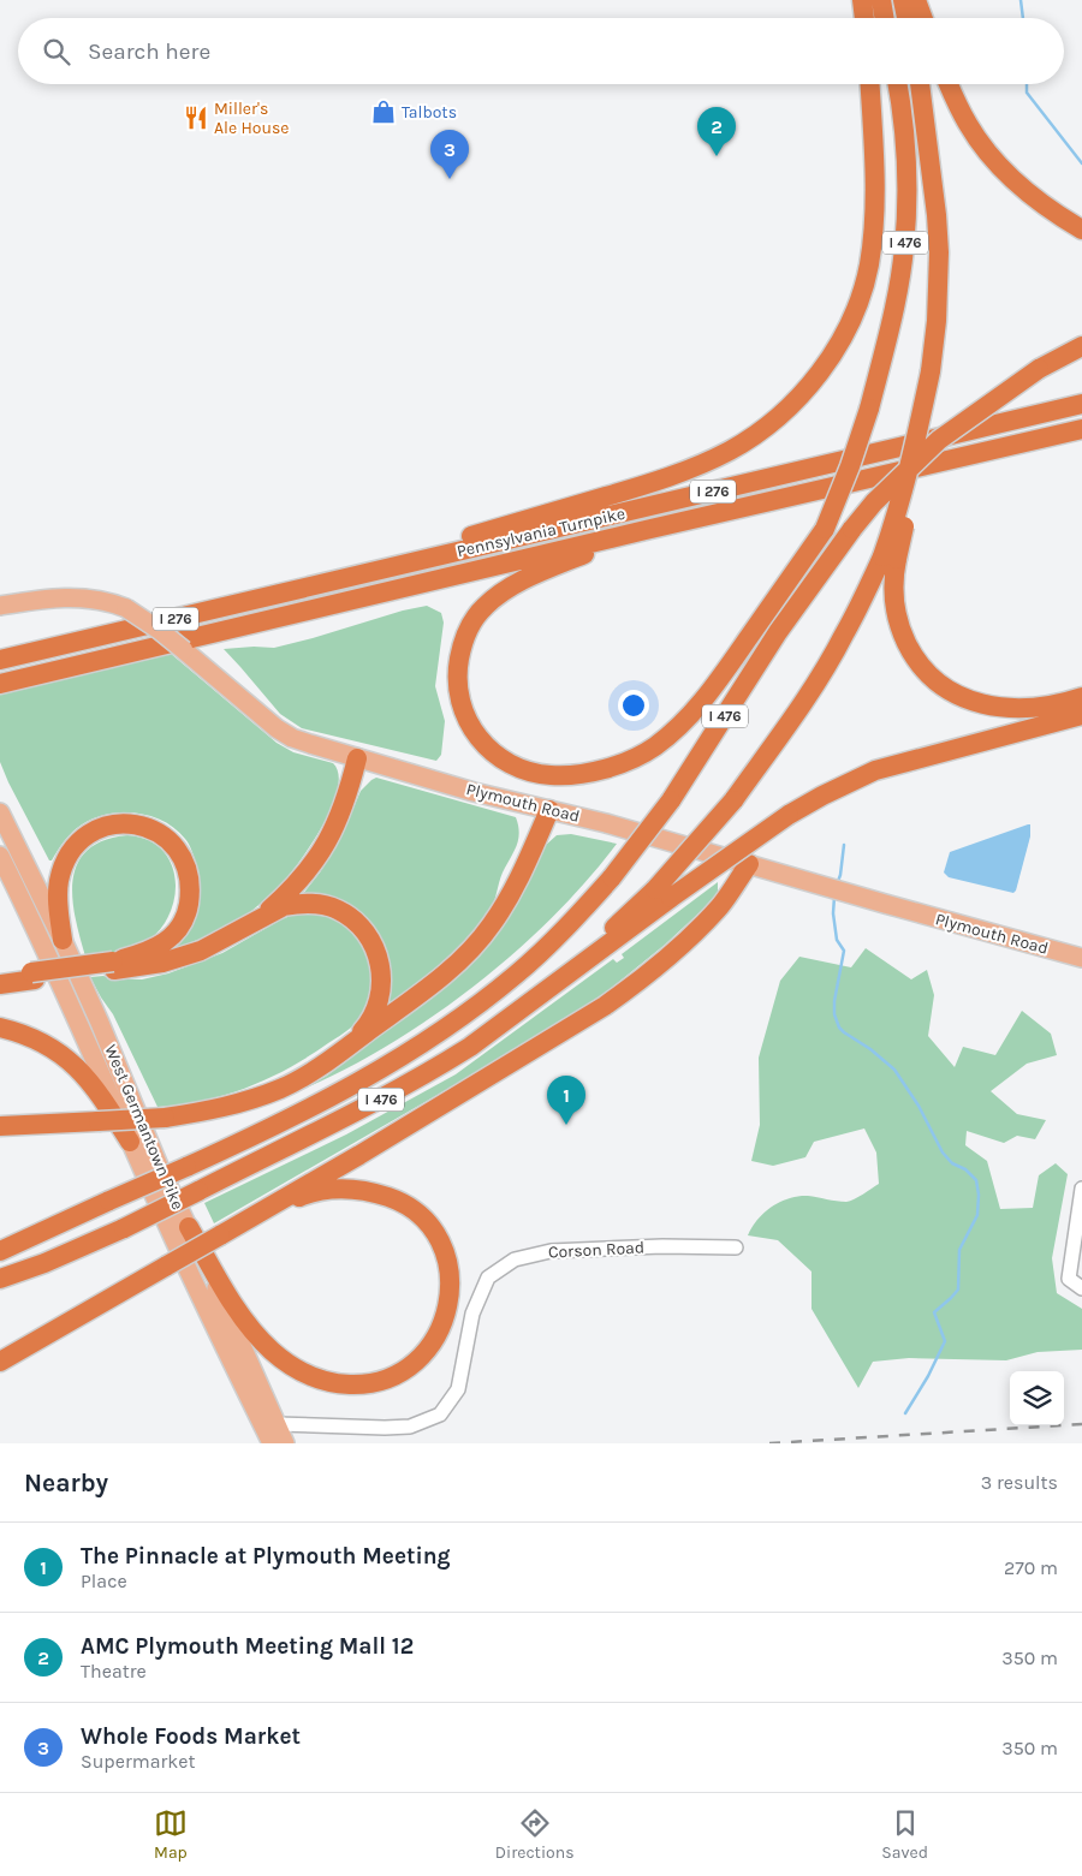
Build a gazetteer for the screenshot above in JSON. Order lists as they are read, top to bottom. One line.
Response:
{"streets":{"highway":["I 476","I 276","Pennsylvania Turnpike"],"main road":["Plymouth Road","West Germantown Pike"],"street":["Corson Road"]},"crossings":[["West Germantown Pike","Corson Road"]],"places":{"shop":["Talbots"],"restaurant":["Miller's Ale House"]},"page":{"search":"Search here","pins":["2","3","1"],"heading":["Nearby","3 results"],"list":[{"mark":"1","name":"The Pinnacle at Plymouth Meeting","note":"Place","value":"270 m"},{"mark":"2","name":"AMC Plymouth Meeting Mall 12","note":"Theatre","value":"350 m"},{"mark":"3","name":"Whole Foods Market","note":"Supermarket","value":"350 m"}],"nav":["Map","Directions","Saved"]}}
